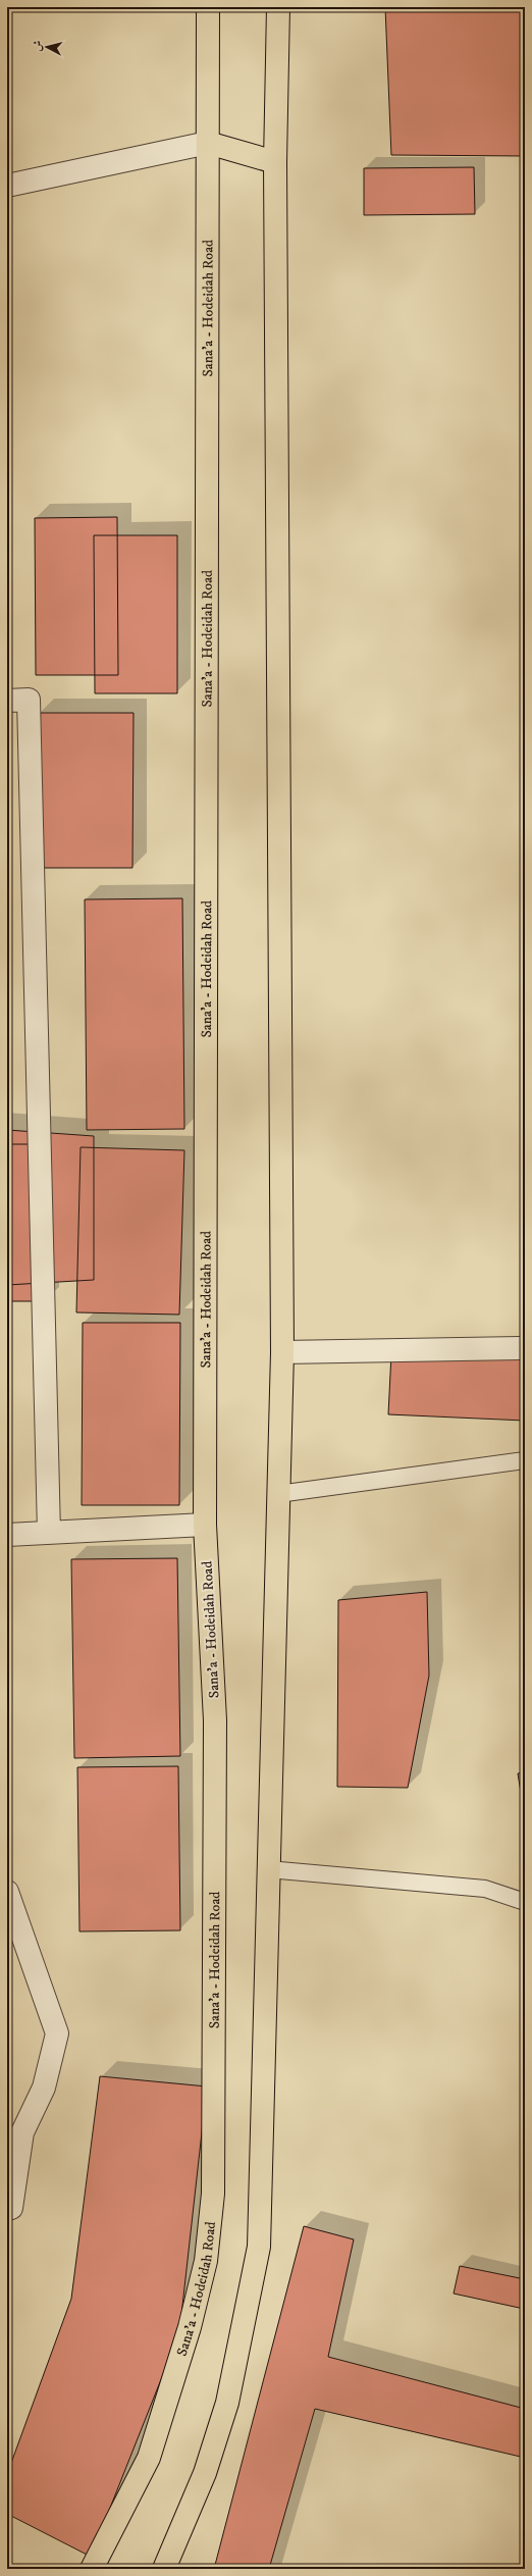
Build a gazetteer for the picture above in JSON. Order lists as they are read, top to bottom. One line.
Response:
{"streets":{"main road":["Sana'a - Hodeidah Road"]},"north":"left"}
